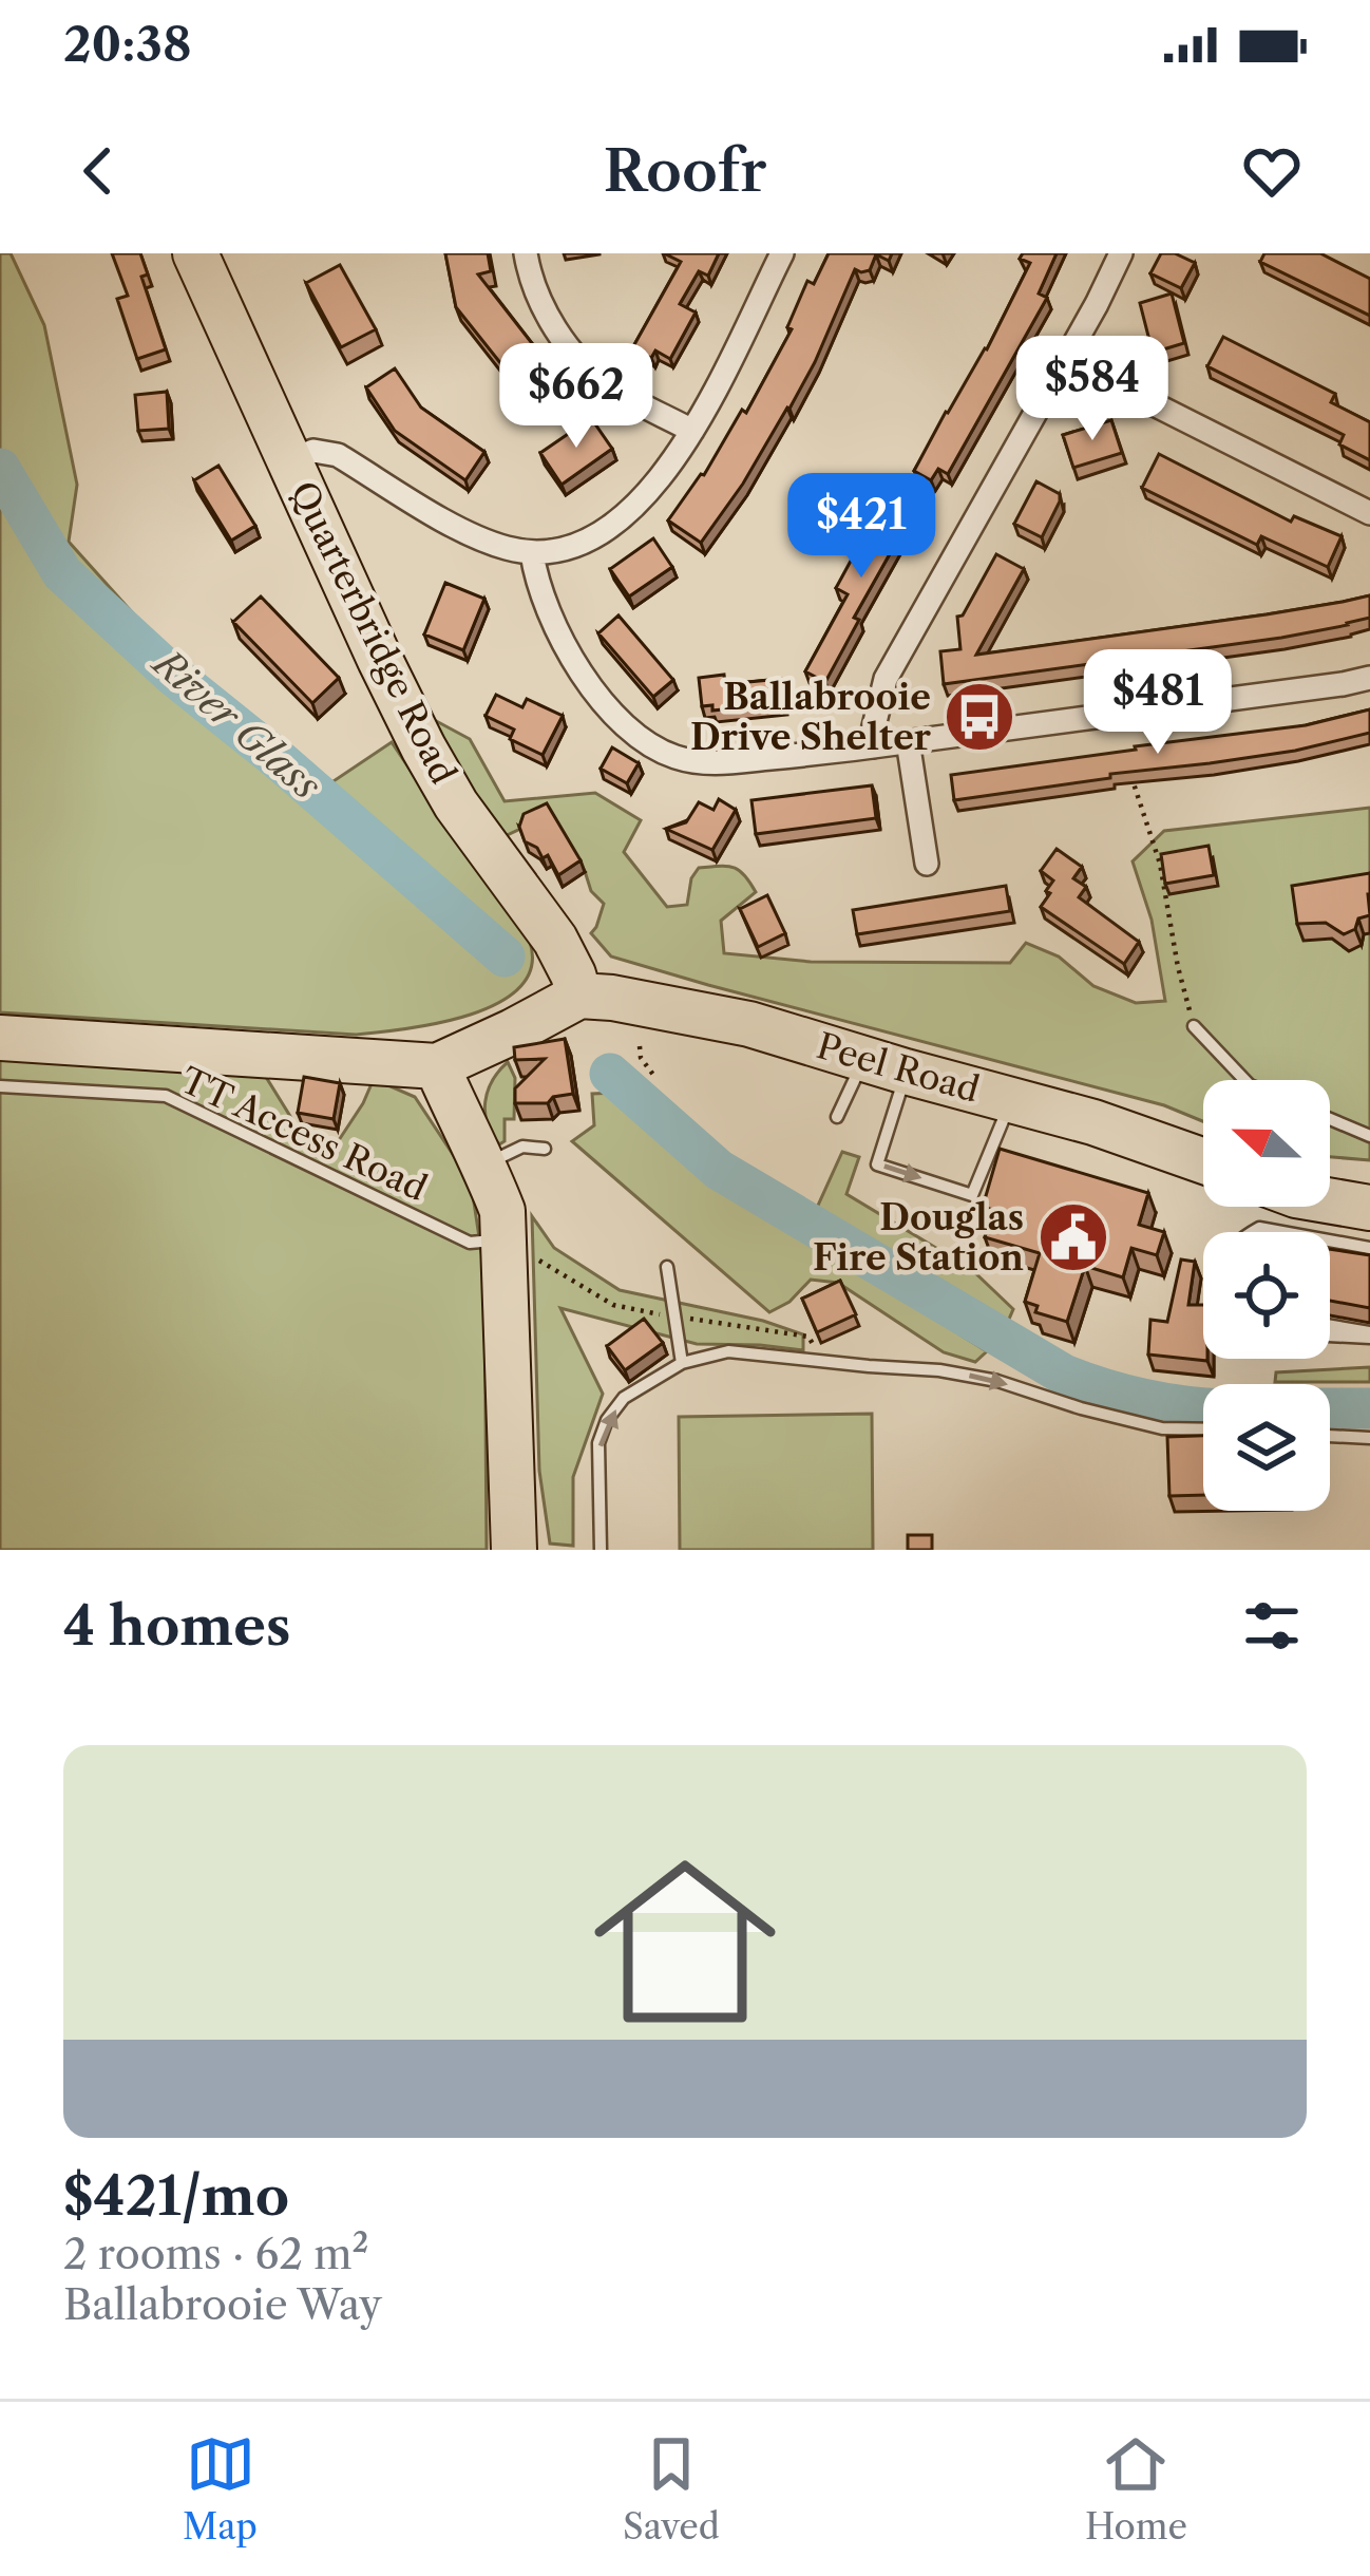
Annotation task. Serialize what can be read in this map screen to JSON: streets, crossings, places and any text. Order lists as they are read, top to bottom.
{
  "streets": {
    "highway": ["Quarterbridge Road", "Peel Road"],
    "lane": ["TT Access Road"]
  },
  "crossings": [
    ["Quarterbridge Road", "Peel Road"]
  ],
  "water": ["River Glass"],
  "places": {
    "bus stop": ["Ballabrooie Drive Shelter"],
    "public building": ["Douglas Fire Station"]
  },
  "north": "left",
  "page": {
    "status": "20:38",
    "header": "Roofr",
    "price": [
      "$584",
      "$662",
      "$421",
      "$481"
    ],
    "heading": "4 homes",
    "list": [
      {
        "name": "$421/mo",
        "note": "2 rooms · 62 m² · Ballabrooie Way"
      }
    ],
    "tabs": ["Map", "Saved", "Home"]
  }
}
